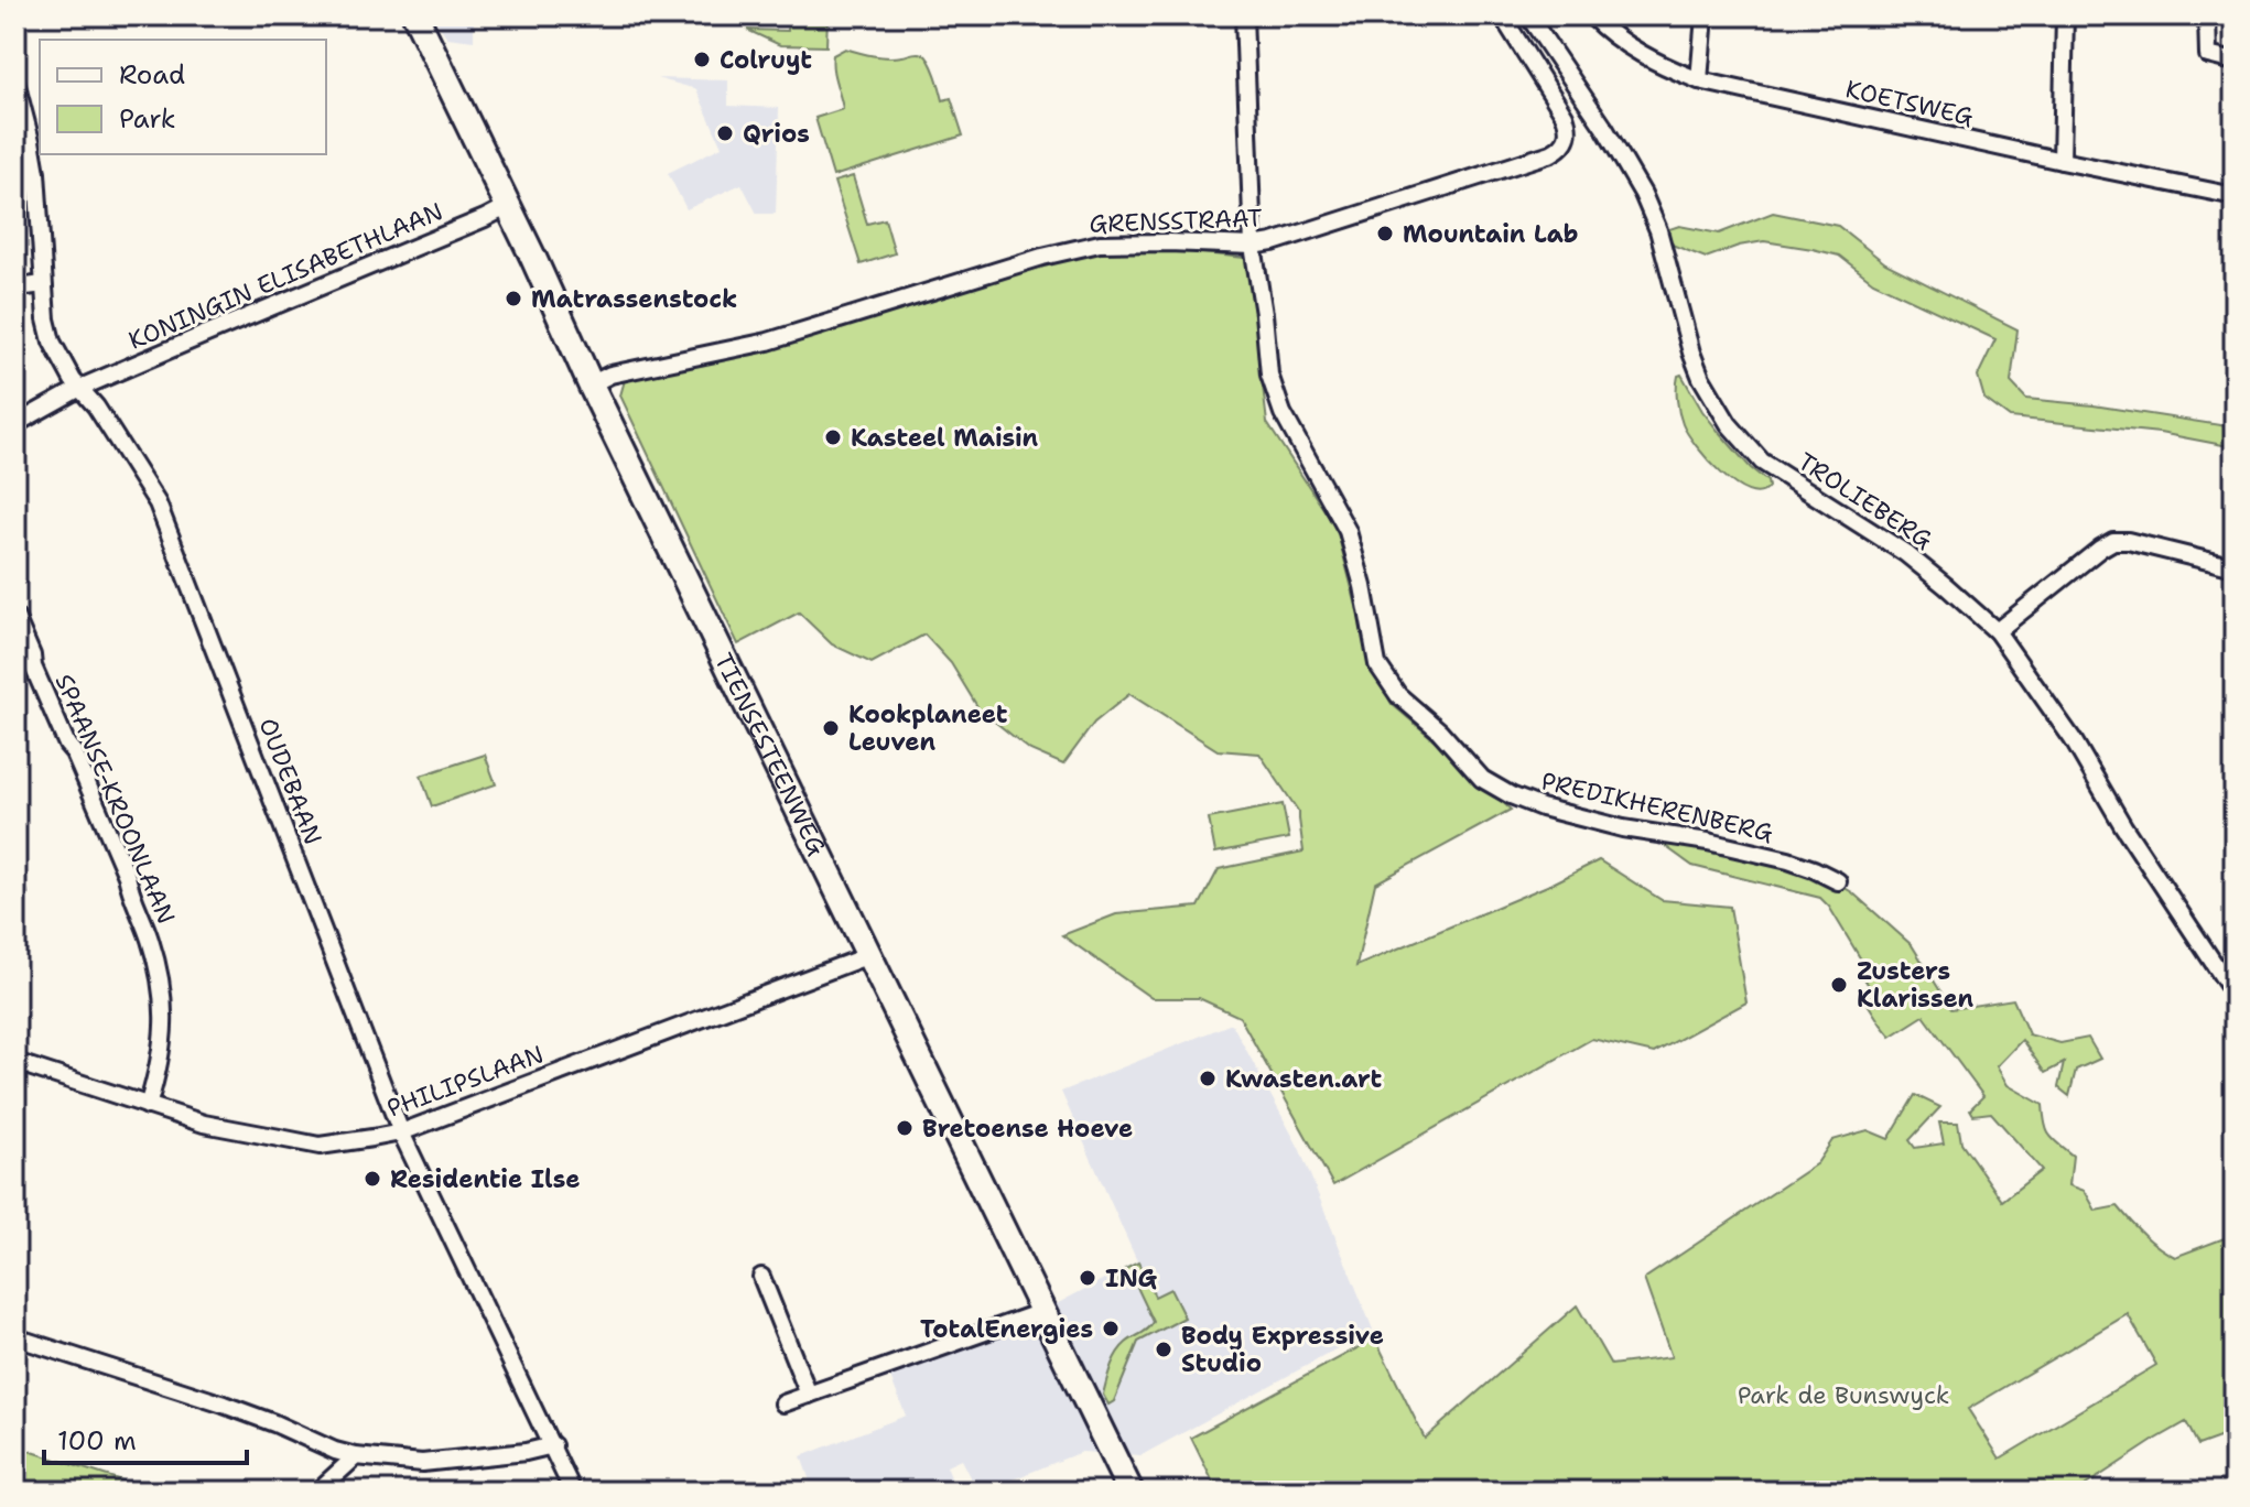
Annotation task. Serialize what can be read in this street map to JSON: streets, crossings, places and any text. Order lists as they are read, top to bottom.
{
  "streets": {
    "main road": ["TIENSESTEENWEG"],
    "street": [
      "KOETSWEG",
      "GRENSSTRAAT",
      "KONINGIN ELISABETHLAAN",
      "TROLIEBERG",
      "OUDEBAAN",
      "SPAANSE-KROONLAAN",
      "PREDIKHERENBERG",
      "PHILIPSLAAN"
    ]
  },
  "crossings": [
    ["GRENSSTRAAT", "TIENSESTEENWEG"],
    ["GRENSSTRAAT", "PREDIKHERENBERG"],
    ["KONINGIN ELISABETHLAAN", "TIENSESTEENWEG"],
    ["KONINGIN ELISABETHLAAN", "OUDEBAAN"],
    ["TIENSESTEENWEG", "PHILIPSLAAN"],
    ["OUDEBAAN", "PHILIPSLAAN"],
    ["SPAANSE-KROONLAAN", "PHILIPSLAAN"]
  ],
  "parks": ["Park de Bunswyck"],
  "places": [
    "Colruyt",
    "Qrios",
    "Mountain Lab",
    "Matrassenstock",
    "Kasteel Maisin",
    "Kookplaneet Leuven",
    "Zusters Klarissen",
    "Kwasten.art",
    "Bretoense Hoeve",
    "Residentie Ilse",
    "ING",
    "TotalEnergies",
    "Body Expressive Studio"
  ],
  "legend": ["Road", "Park"],
  "scale_bar": "100 m"
}
